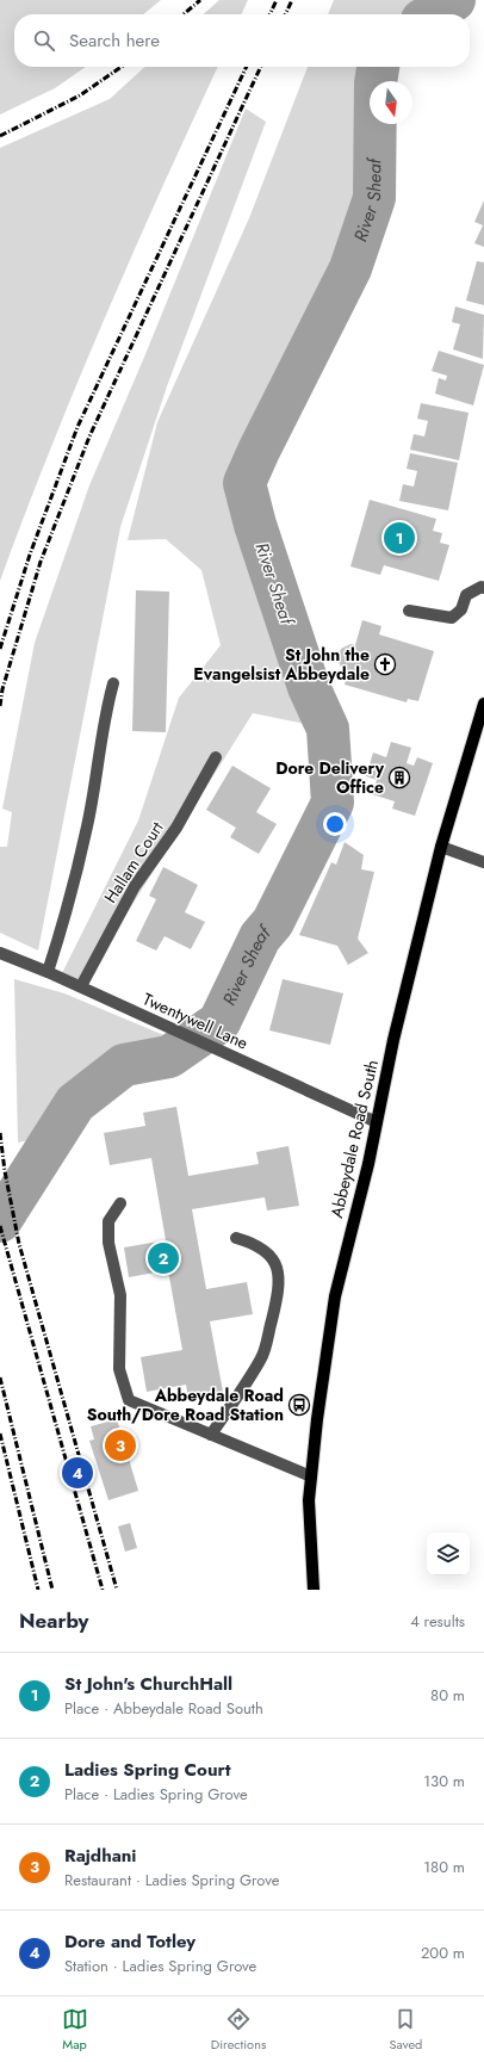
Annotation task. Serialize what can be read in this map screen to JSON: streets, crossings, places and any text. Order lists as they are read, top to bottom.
{
  "streets": {
    "main road": ["Abbeydale Road South"],
    "street": ["Hallam Court", "Twentywell Lane"]
  },
  "crossings": [
    ["Hallam Court", "Twentywell Lane"],
    ["Twentywell Lane", "Abbeydale Road South"]
  ],
  "water": ["River Sheaf"],
  "places": {
    "church": ["St John the Evangelsist Abbeydale"],
    "building": ["Dore Delivery Office"],
    "bus stop": ["Abbeydale Road South/Dore Road Station"]
  },
  "north": "bottom",
  "page": {
    "search": "Search here",
    "pins": [
      "1",
      "2",
      "3",
      "4"
    ],
    "heading": ["Nearby", "4 results"],
    "list": [
      {
        "mark": "1",
        "name": "St John's ChurchHall",
        "note": "Place · Abbeydale Road South",
        "value": "80 m"
      },
      {
        "mark": "2",
        "name": "Ladies Spring Court",
        "note": "Place · Ladies Spring Grove",
        "value": "130 m"
      },
      {
        "mark": "3",
        "name": "Rajdhani",
        "note": "Restaurant · Ladies Spring Grove",
        "value": "180 m"
      },
      {
        "mark": "4",
        "name": "Dore and Totley",
        "note": "Station · Ladies Spring Grove",
        "value": "200 m"
      }
    ],
    "nav": ["Map", "Directions", "Saved"]
  }
}
